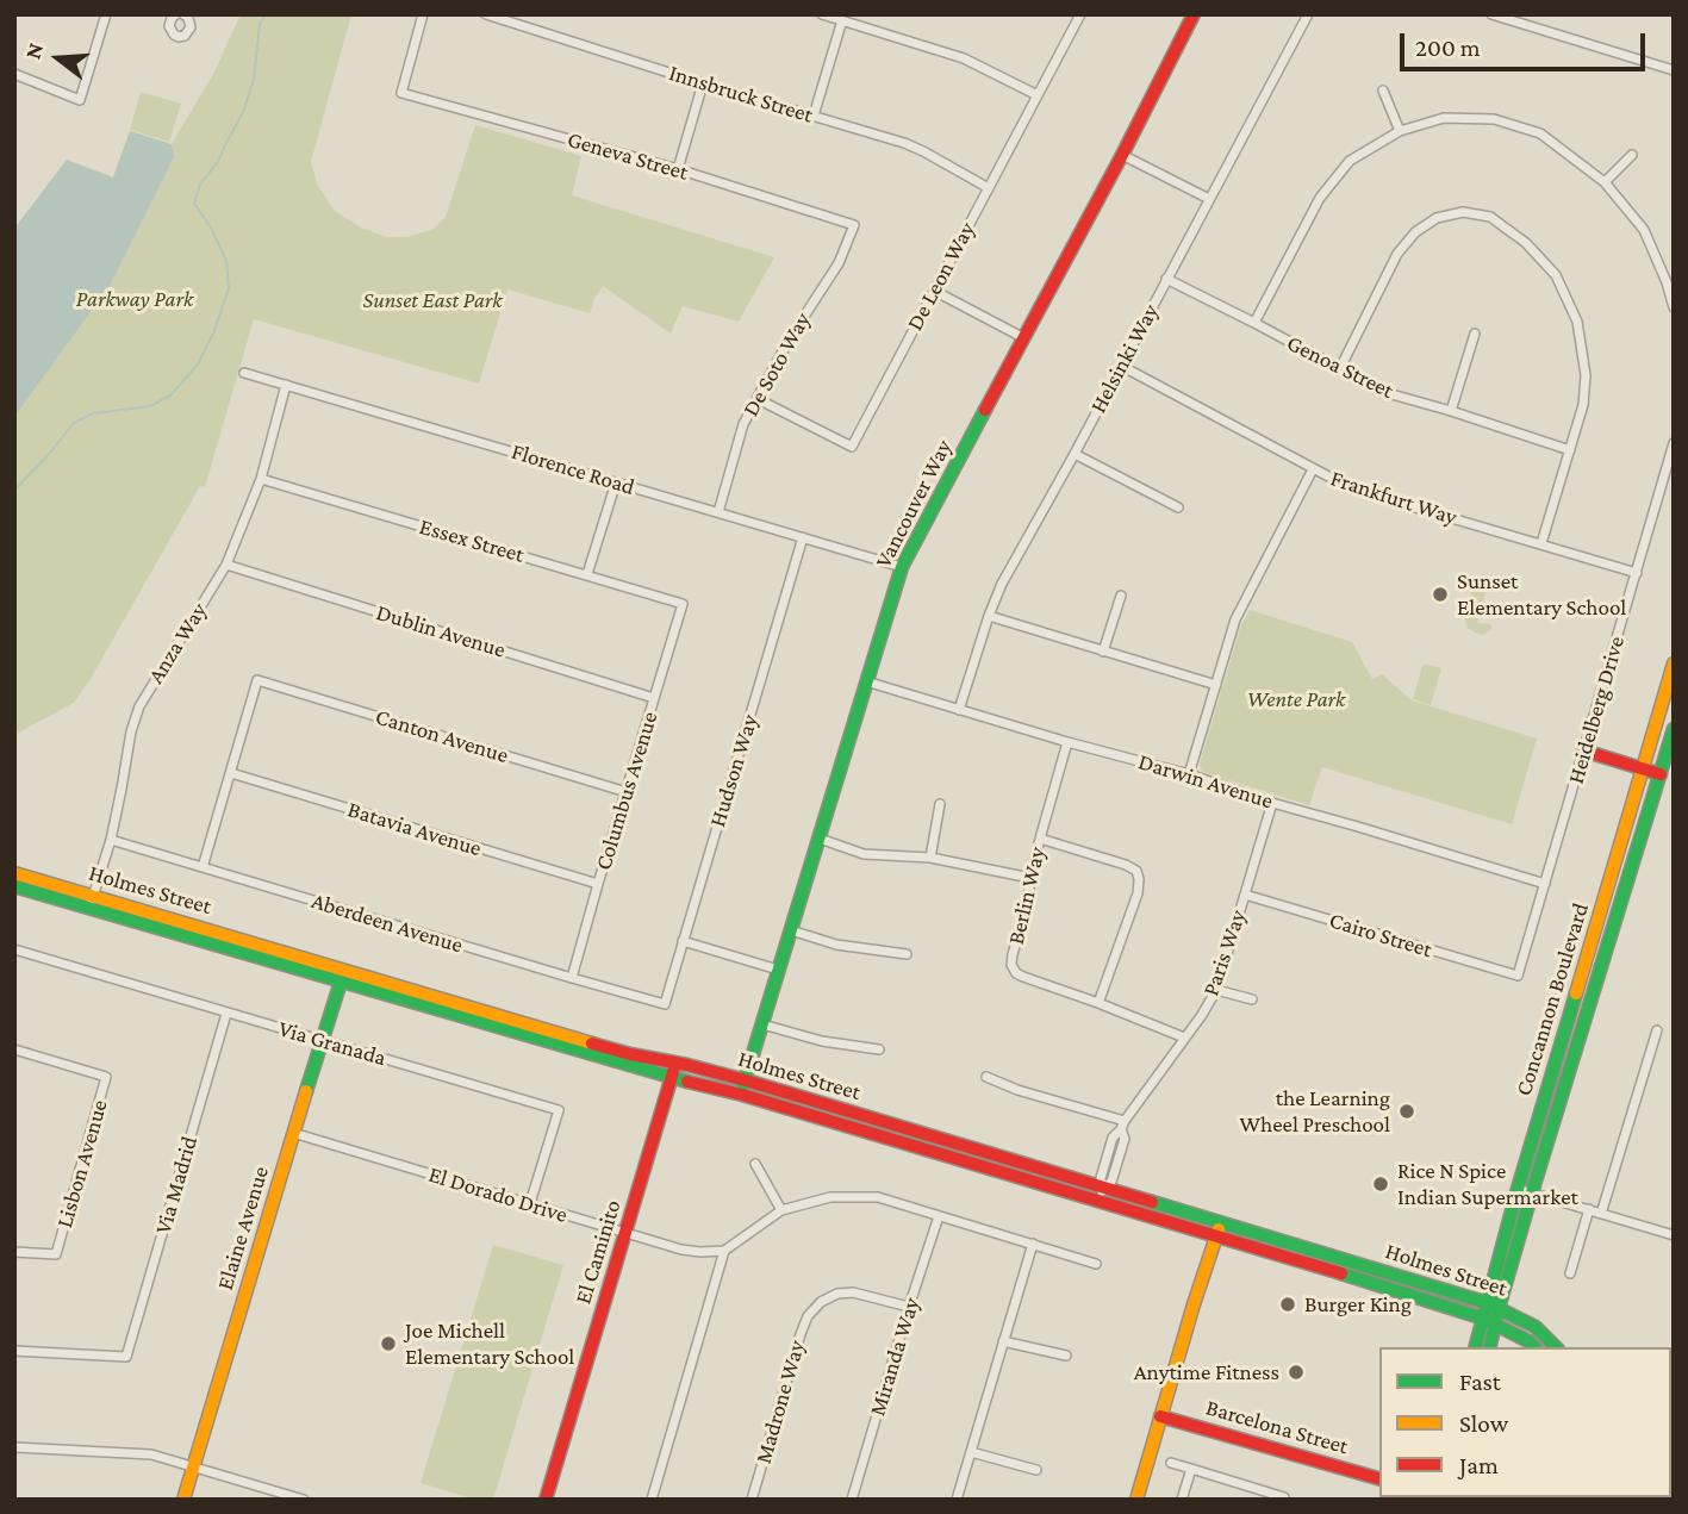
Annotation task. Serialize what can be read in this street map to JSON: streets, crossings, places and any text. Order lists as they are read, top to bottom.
{
  "streets": {
    "main road": [
      "Vancouver Way",
      "Holmes Street",
      "Concannon Boulevard",
      "Elaine Avenue",
      "El Caminito",
      "Barcelona Street"
    ],
    "street": [
      "Innsbruck Street",
      "Geneva Street",
      "De Leon Way",
      "Helsinki Way",
      "De Soto Way",
      "Genoa Street",
      "Florence Road",
      "Frankfurt Way",
      "Essex Street",
      "Dublin Avenue",
      "Anza Way",
      "Heidelberg Drive",
      "Canton Avenue",
      "Hudson Way",
      "Darwin Avenue",
      "Columbus Avenue",
      "Batavia Avenue",
      "Berlin Way",
      "Aberdeen Avenue",
      "Cairo Street",
      "Paris Way",
      "Via Granada",
      "Lisbon Avenue",
      "Via Madrid",
      "El Dorado Drive",
      "Miranda Way",
      "Madrone Way"
    ]
  },
  "crossings": [
    ["Innsbruck Street", "De Leon Way"],
    ["Geneva Street", "De Soto Way"],
    ["De Leon Way", "De Soto Way"],
    ["Helsinki Way", "Genoa Street"],
    ["Helsinki Way", "Frankfurt Way"],
    ["Helsinki Way", "Darwin Avenue"],
    ["De Soto Way", "Florence Road"],
    ["Florence Road", "Vancouver Way"],
    ["Florence Road", "Anza Way"],
    ["Florence Road", "Hudson Way"],
    ["Frankfurt Way", "Heidelberg Drive"],
    ["Vancouver Way", "Darwin Avenue"],
    ["Vancouver Way", "Holmes Street"],
    ["Essex Street", "Anza Way"],
    ["Essex Street", "Columbus Avenue"],
    ["Dublin Avenue", "Anza Way"],
    ["Dublin Avenue", "Columbus Avenue"],
    ["Anza Way", "Holmes Street"],
    ["Anza Way", "Aberdeen Avenue"],
    ["Heidelberg Drive", "Darwin Avenue"],
    ["Heidelberg Drive", "Cairo Street"],
    ["Canton Avenue", "Columbus Avenue"],
    ["Canton Avenue", "Batavia Avenue"],
    ["Hudson Way", "Aberdeen Avenue"],
    ["Darwin Avenue", "Berlin Way"],
    ["Darwin Avenue", "Paris Way"],
    ["Columbus Avenue", "Batavia Avenue"],
    ["Columbus Avenue", "Aberdeen Avenue"],
    ["Holmes Street", "Paris Way"],
    ["Holmes Street", "Concannon Boulevard"],
    ["Holmes Street", "Elaine Avenue"],
    ["Holmes Street", "El Caminito"],
    ["Berlin Way", "Paris Way"],
    ["Cairo Street", "Paris Way"],
    ["Via Granada", "Via Madrid"],
    ["Via Granada", "El Dorado Drive"],
    ["Via Granada", "Elaine Avenue"],
    ["El Dorado Drive", "Elaine Avenue"],
    ["El Dorado Drive", "El Caminito"],
    ["Miranda Way", "Madrone Way"]
  ],
  "parks": ["Parkway Park", "Sunset East Park", "Wente Park"],
  "places": [
    "Sunset Elementary School",
    "the Learning Wheel Preschool",
    "Rice N Spice Indian Supermarket",
    "Burger King",
    "Joe Michell Elementary School",
    "Anytime Fitness"
  ],
  "legend": ["Fast", "Slow", "Jam"],
  "scale_bar": "200 m",
  "north": "left"
}
